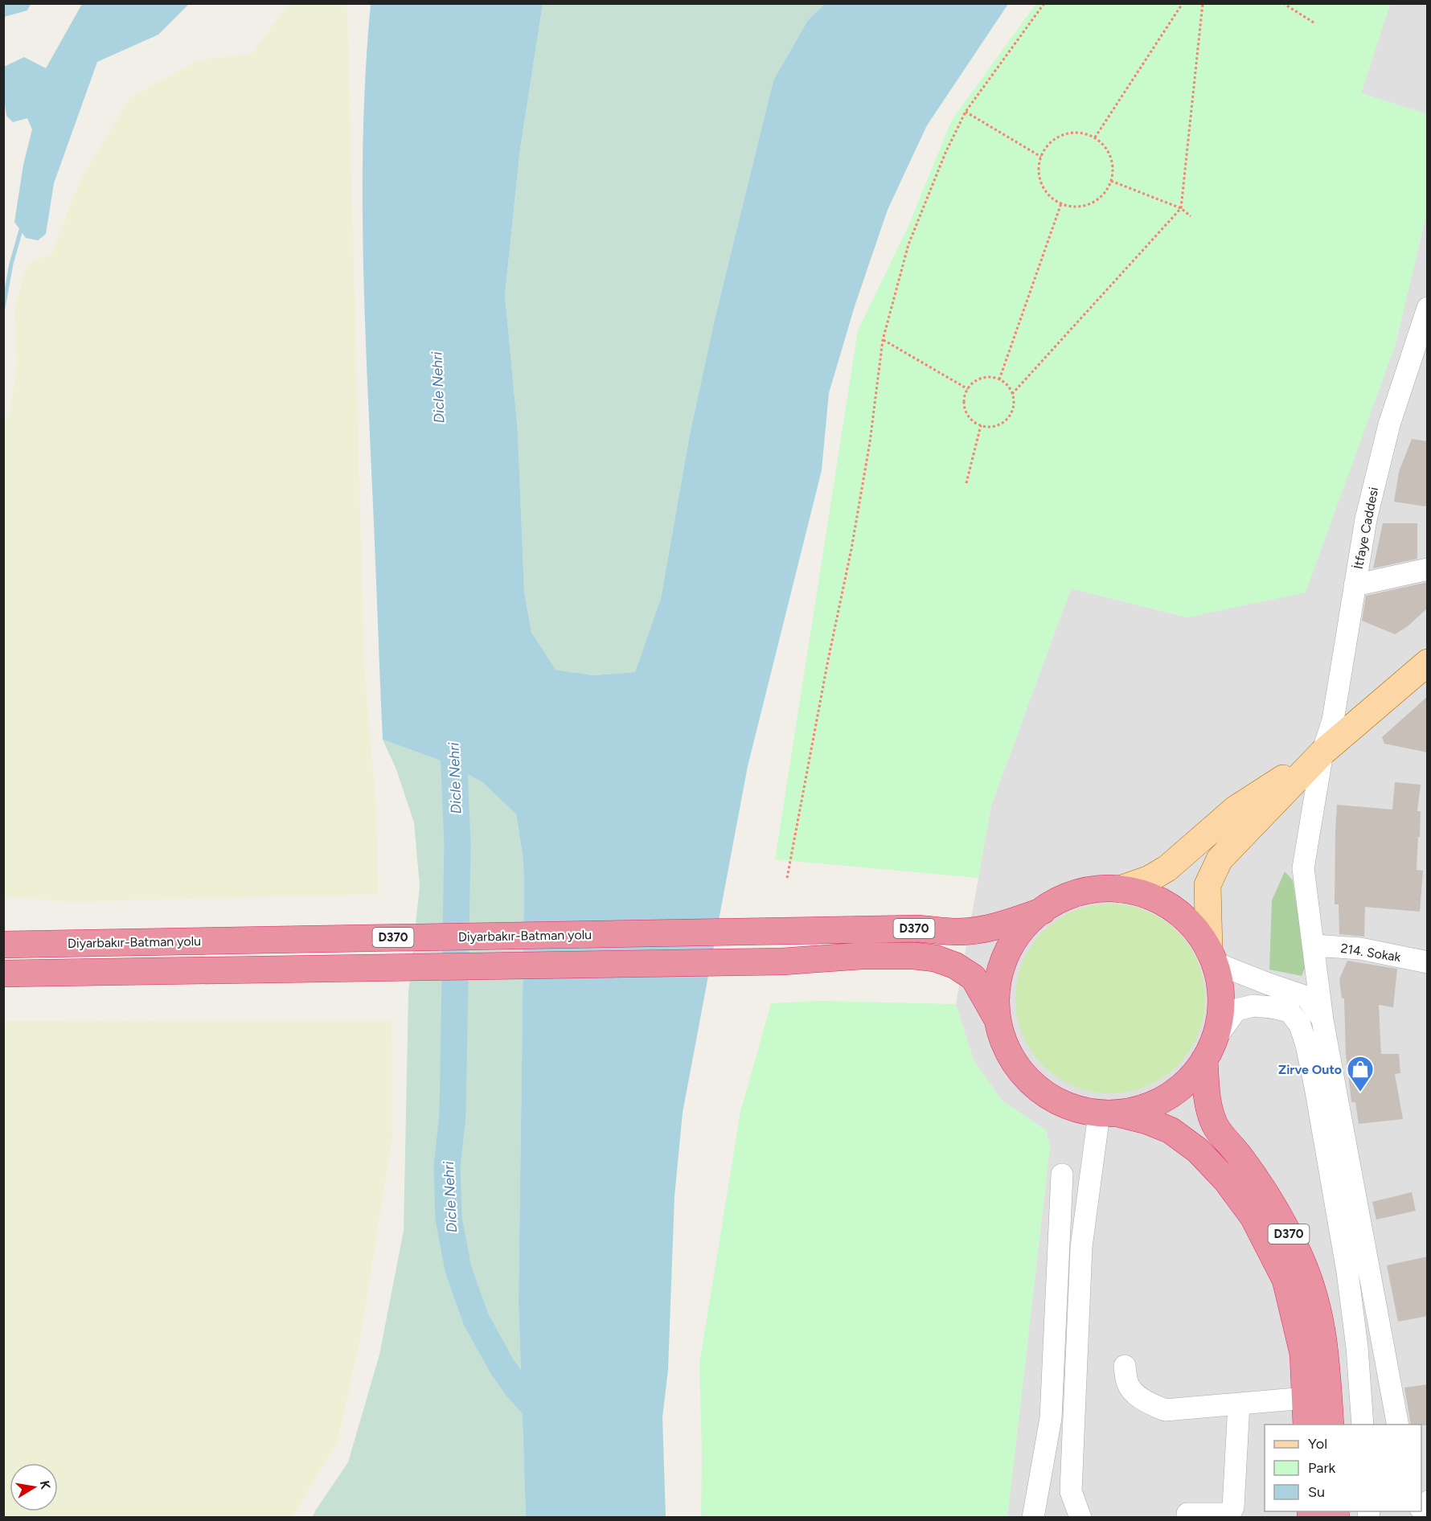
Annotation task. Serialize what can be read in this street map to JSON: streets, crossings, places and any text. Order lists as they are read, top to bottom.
{
  "streets": {
    "highway": ["D370", "Diyarbakır-Batman yolu"],
    "street": ["İtfaye Caddesi", "214. Sokak"]
  },
  "crossings": [
    ["İtfaye Caddesi", "214. Sokak"]
  ],
  "water": ["Dicle Nehri"],
  "places": {
    "shop": ["Zirve Outo"]
  },
  "legend": ["Yol", "Park", "Su"],
  "north": "right"
}
